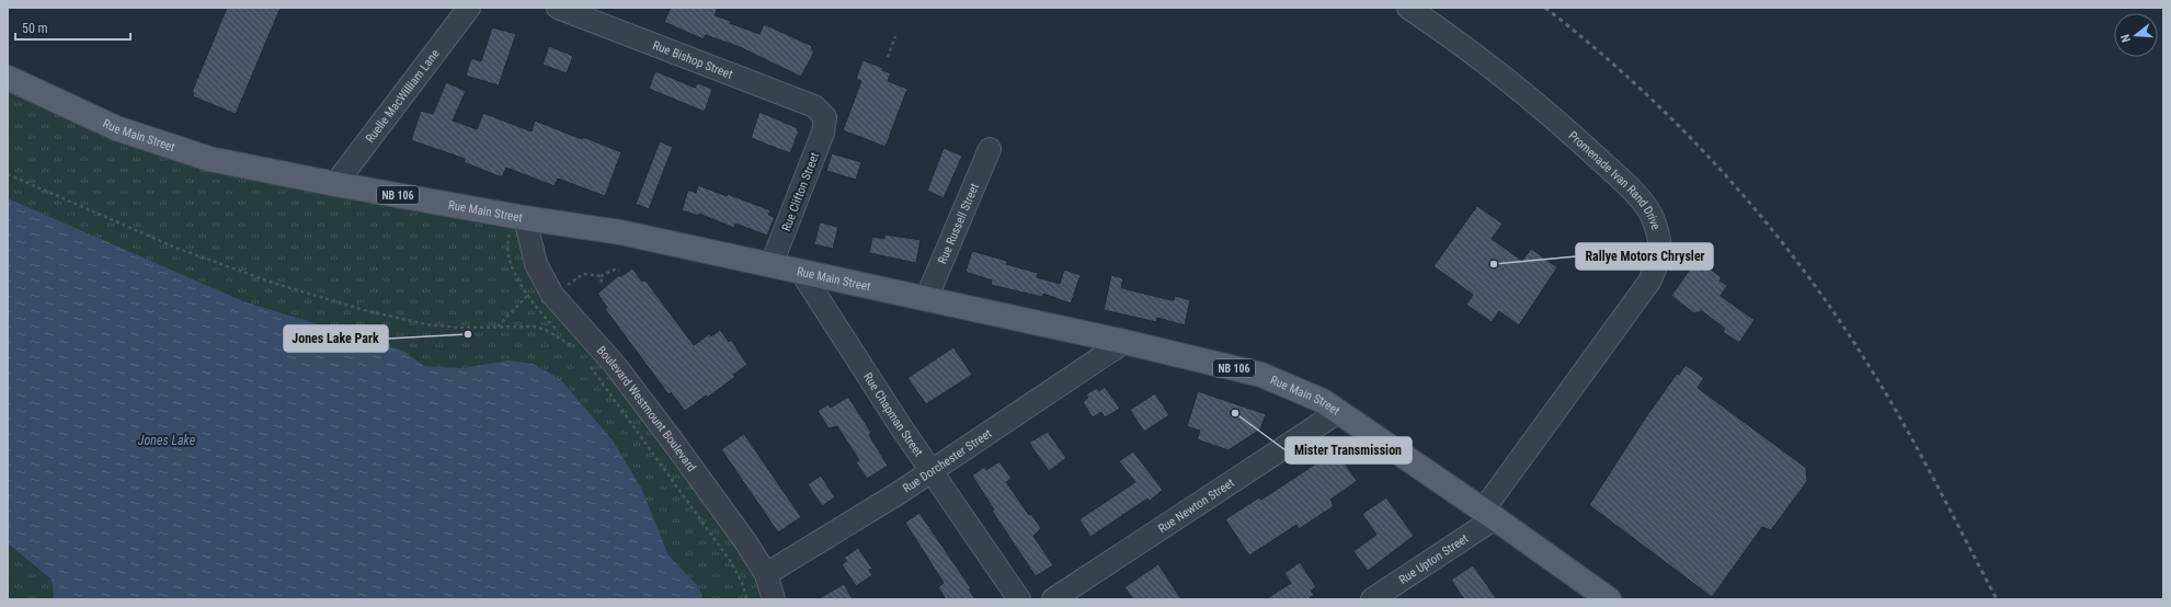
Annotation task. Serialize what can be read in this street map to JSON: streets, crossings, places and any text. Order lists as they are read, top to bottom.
{
  "streets": {
    "main road": ["Rue Main Street", "NB 106"],
    "street": [
      "Rue Bishop Street",
      "Ruelle MacWilliam Lane",
      "Promenade Ivan Rand Drive",
      "Rue Clifton Street",
      "Rue Russell Street",
      "Boulevard Westmount Boulevard",
      "Rue Chapman Street",
      "Rue Dorchester Street",
      "Rue Newton Street",
      "Rue Upton Street"
    ]
  },
  "crossings": [
    ["Rue Bishop Street", "Rue Clifton Street"],
    ["Ruelle MacWilliam Lane", "Rue Main Street"],
    ["Rue Main Street", "Promenade Ivan Rand Drive"],
    ["Rue Main Street", "Rue Clifton Street"],
    ["Rue Main Street", "Rue Russell Street"],
    ["Rue Main Street", "Boulevard Westmount Boulevard"],
    ["Rue Main Street", "Rue Chapman Street"],
    ["Rue Main Street", "Rue Dorchester Street"],
    ["Rue Main Street", "Rue Newton Street"],
    ["Rue Main Street", "Rue Upton Street"],
    ["Promenade Ivan Rand Drive", "Rue Upton Street"],
    ["Boulevard Westmount Boulevard", "Rue Dorchester Street"],
    ["Rue Chapman Street", "Rue Dorchester Street"]
  ],
  "water": ["Jones Lake"],
  "places": ["Rallye Motors Chrysler", "Jones Lake Park", "Mister Transmission"],
  "scale_bar": "50 m",
  "north": "left"
}
